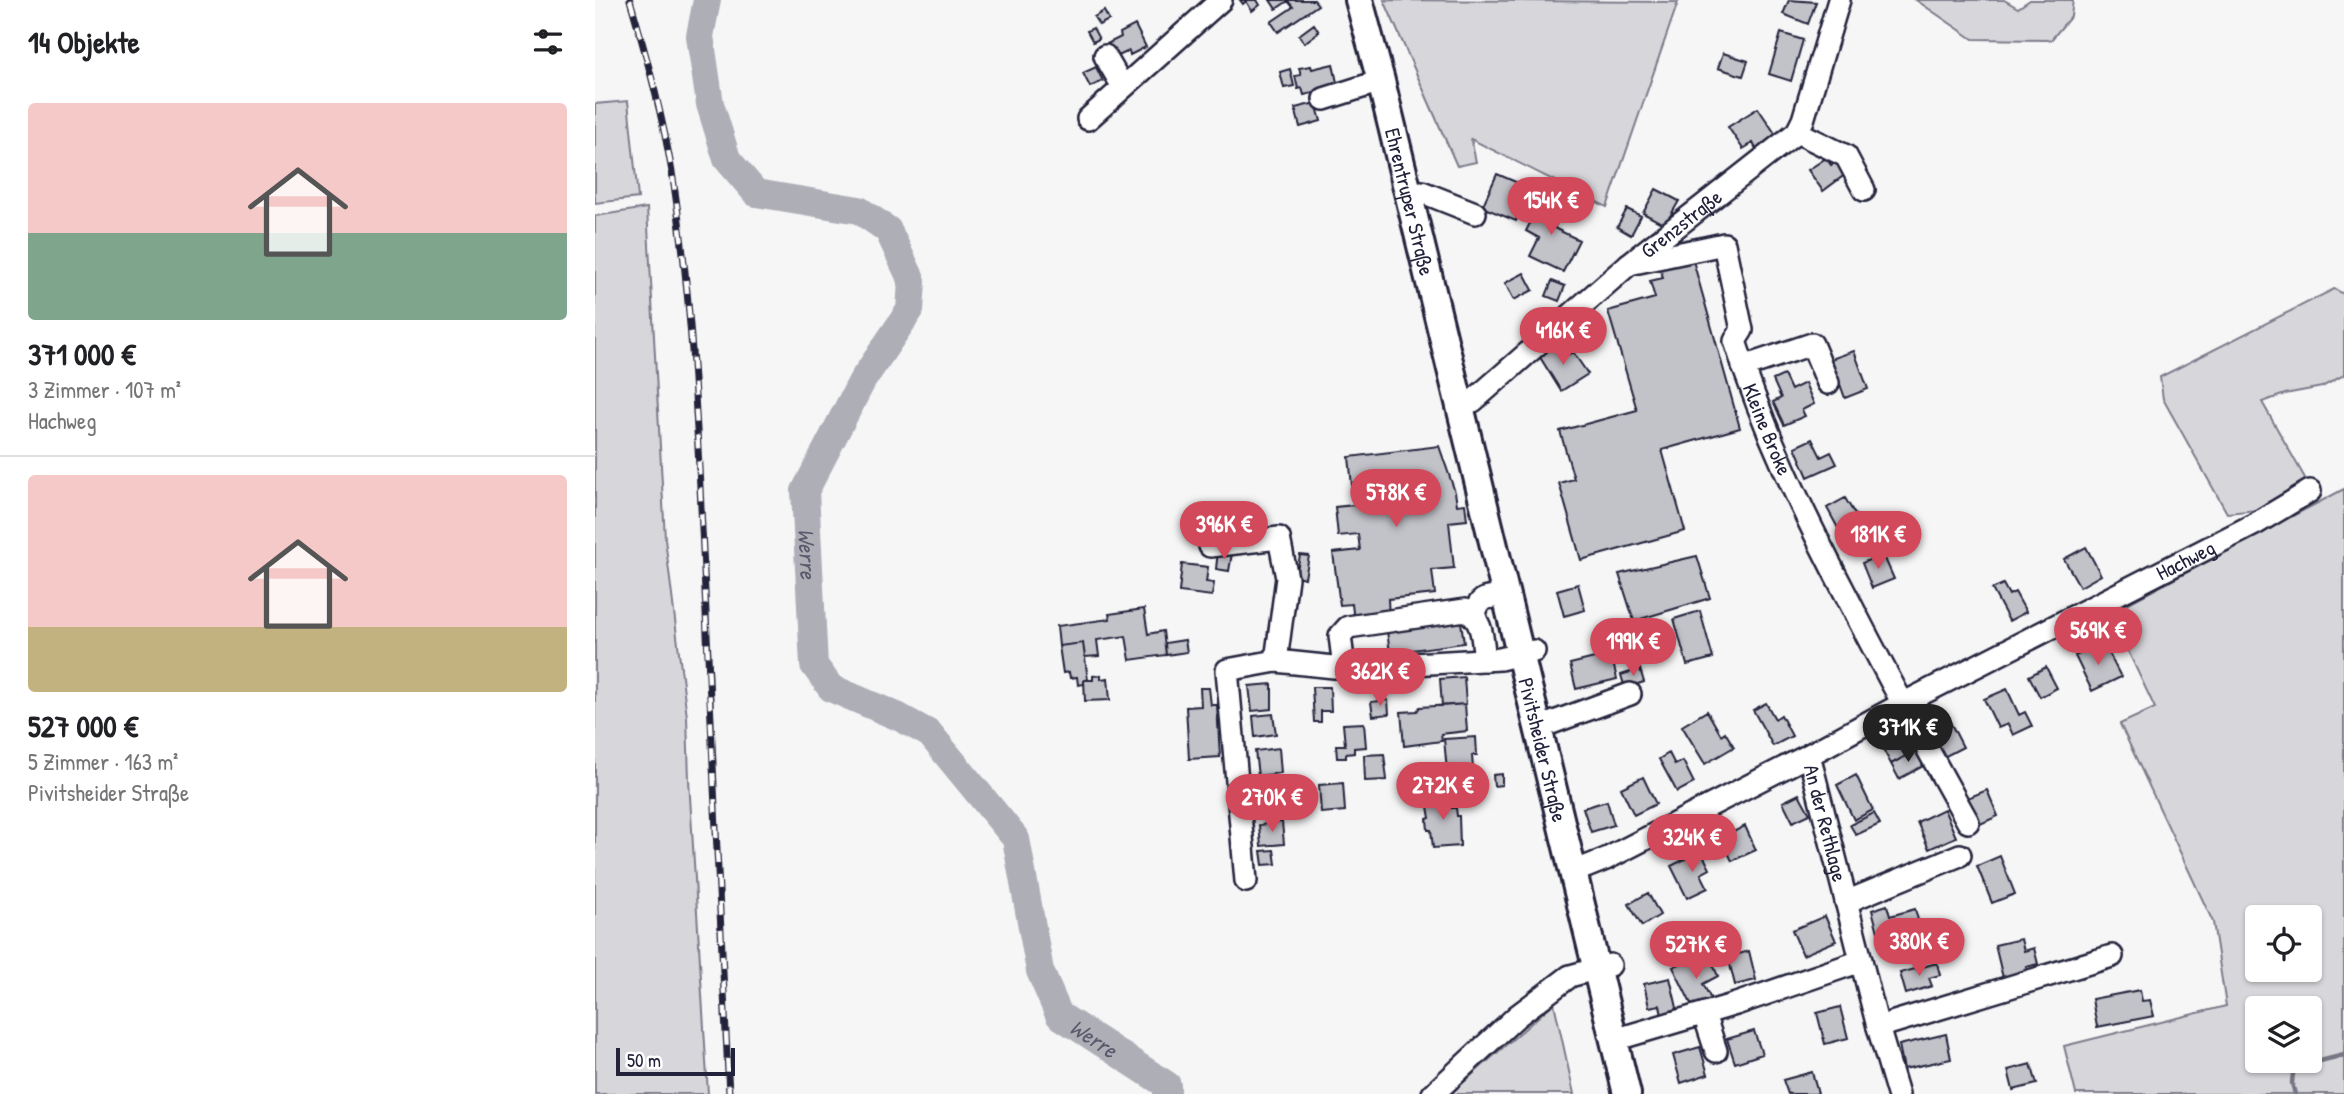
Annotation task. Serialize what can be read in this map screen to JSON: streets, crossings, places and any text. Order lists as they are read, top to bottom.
{
  "streets": {
    "main road": ["Ehrentruper Straße", "Pivitsheider Straße"],
    "street": [
      "Grenzstraße",
      "Kleine Broke",
      "Hachweg",
      "An der Rethlage"
    ]
  },
  "crossings": [
    ["Ehrentruper Straße", "Grenzstraße"],
    ["Ehrentruper Straße", "Pivitsheider Straße"],
    ["Grenzstraße", "Kleine Broke"],
    ["Grenzstraße", "Pivitsheider Straße"],
    ["Kleine Broke", "Hachweg"],
    ["Hachweg", "Pivitsheider Straße"],
    ["Hachweg", "An der Rethlage"]
  ],
  "water": ["Werre"],
  "scale_bar": "50 m",
  "page": {
    "heading": "14 Objekte",
    "list": [
      {
        "name": "371 000 €",
        "note": "3 Zimmer · 107 m² · Hachweg"
      },
      {
        "name": "527 000 €",
        "note": "5 Zimmer · 163 m² · Pivitsheider Straße"
      }
    ],
    "price": [
      "154K €",
      "416K €",
      "578K €",
      "396K €",
      "181K €",
      "569K €",
      "199K €",
      "362K €",
      "371K €",
      "272K €",
      "270K €",
      "324K €",
      "380K €",
      "527K €"
    ],
    "scale": "50 m"
  }
}
